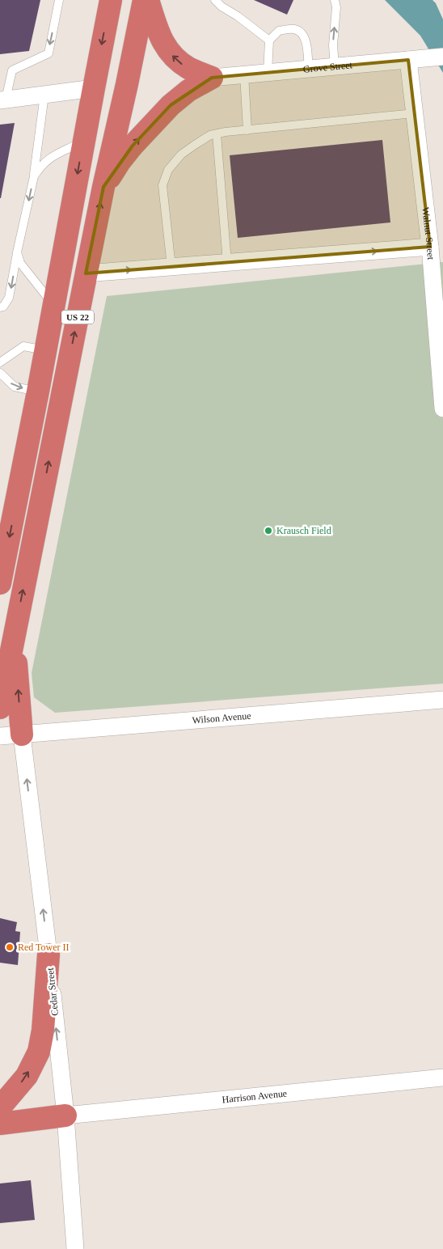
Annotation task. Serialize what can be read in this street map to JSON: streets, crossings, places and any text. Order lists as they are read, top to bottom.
{
  "streets": {
    "highway": ["US 22"],
    "street": [
      "Grove Street",
      "Walnut Street",
      "Wilson Avenue",
      "Cedar Street",
      "Harrison Avenue"
    ]
  },
  "crossings": [
    ["Grove Street", "Walnut Street"],
    ["Wilson Avenue", "Cedar Street"],
    ["Cedar Street", "Harrison Avenue"]
  ],
  "one_way": ["Cedar Street"],
  "places": ["Krausch Field", "Red Tower II"]
}
